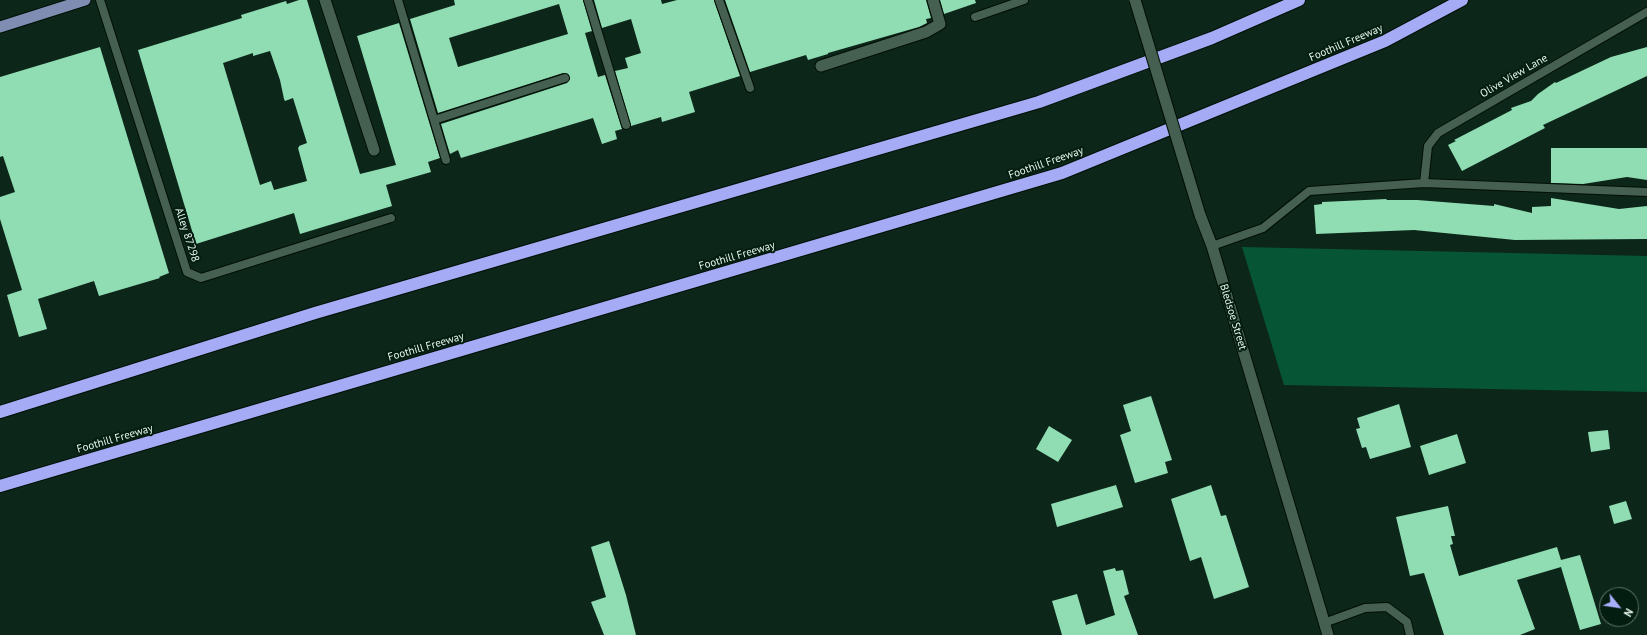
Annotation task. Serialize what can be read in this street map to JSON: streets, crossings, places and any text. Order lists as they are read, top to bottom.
{
  "streets": {
    "highway": ["Foothill Freeway"],
    "street": ["Bledsoe Street"],
    "lane": ["Olive View Lane", "Alley 87298"]
  },
  "north": "bottom right"
}
